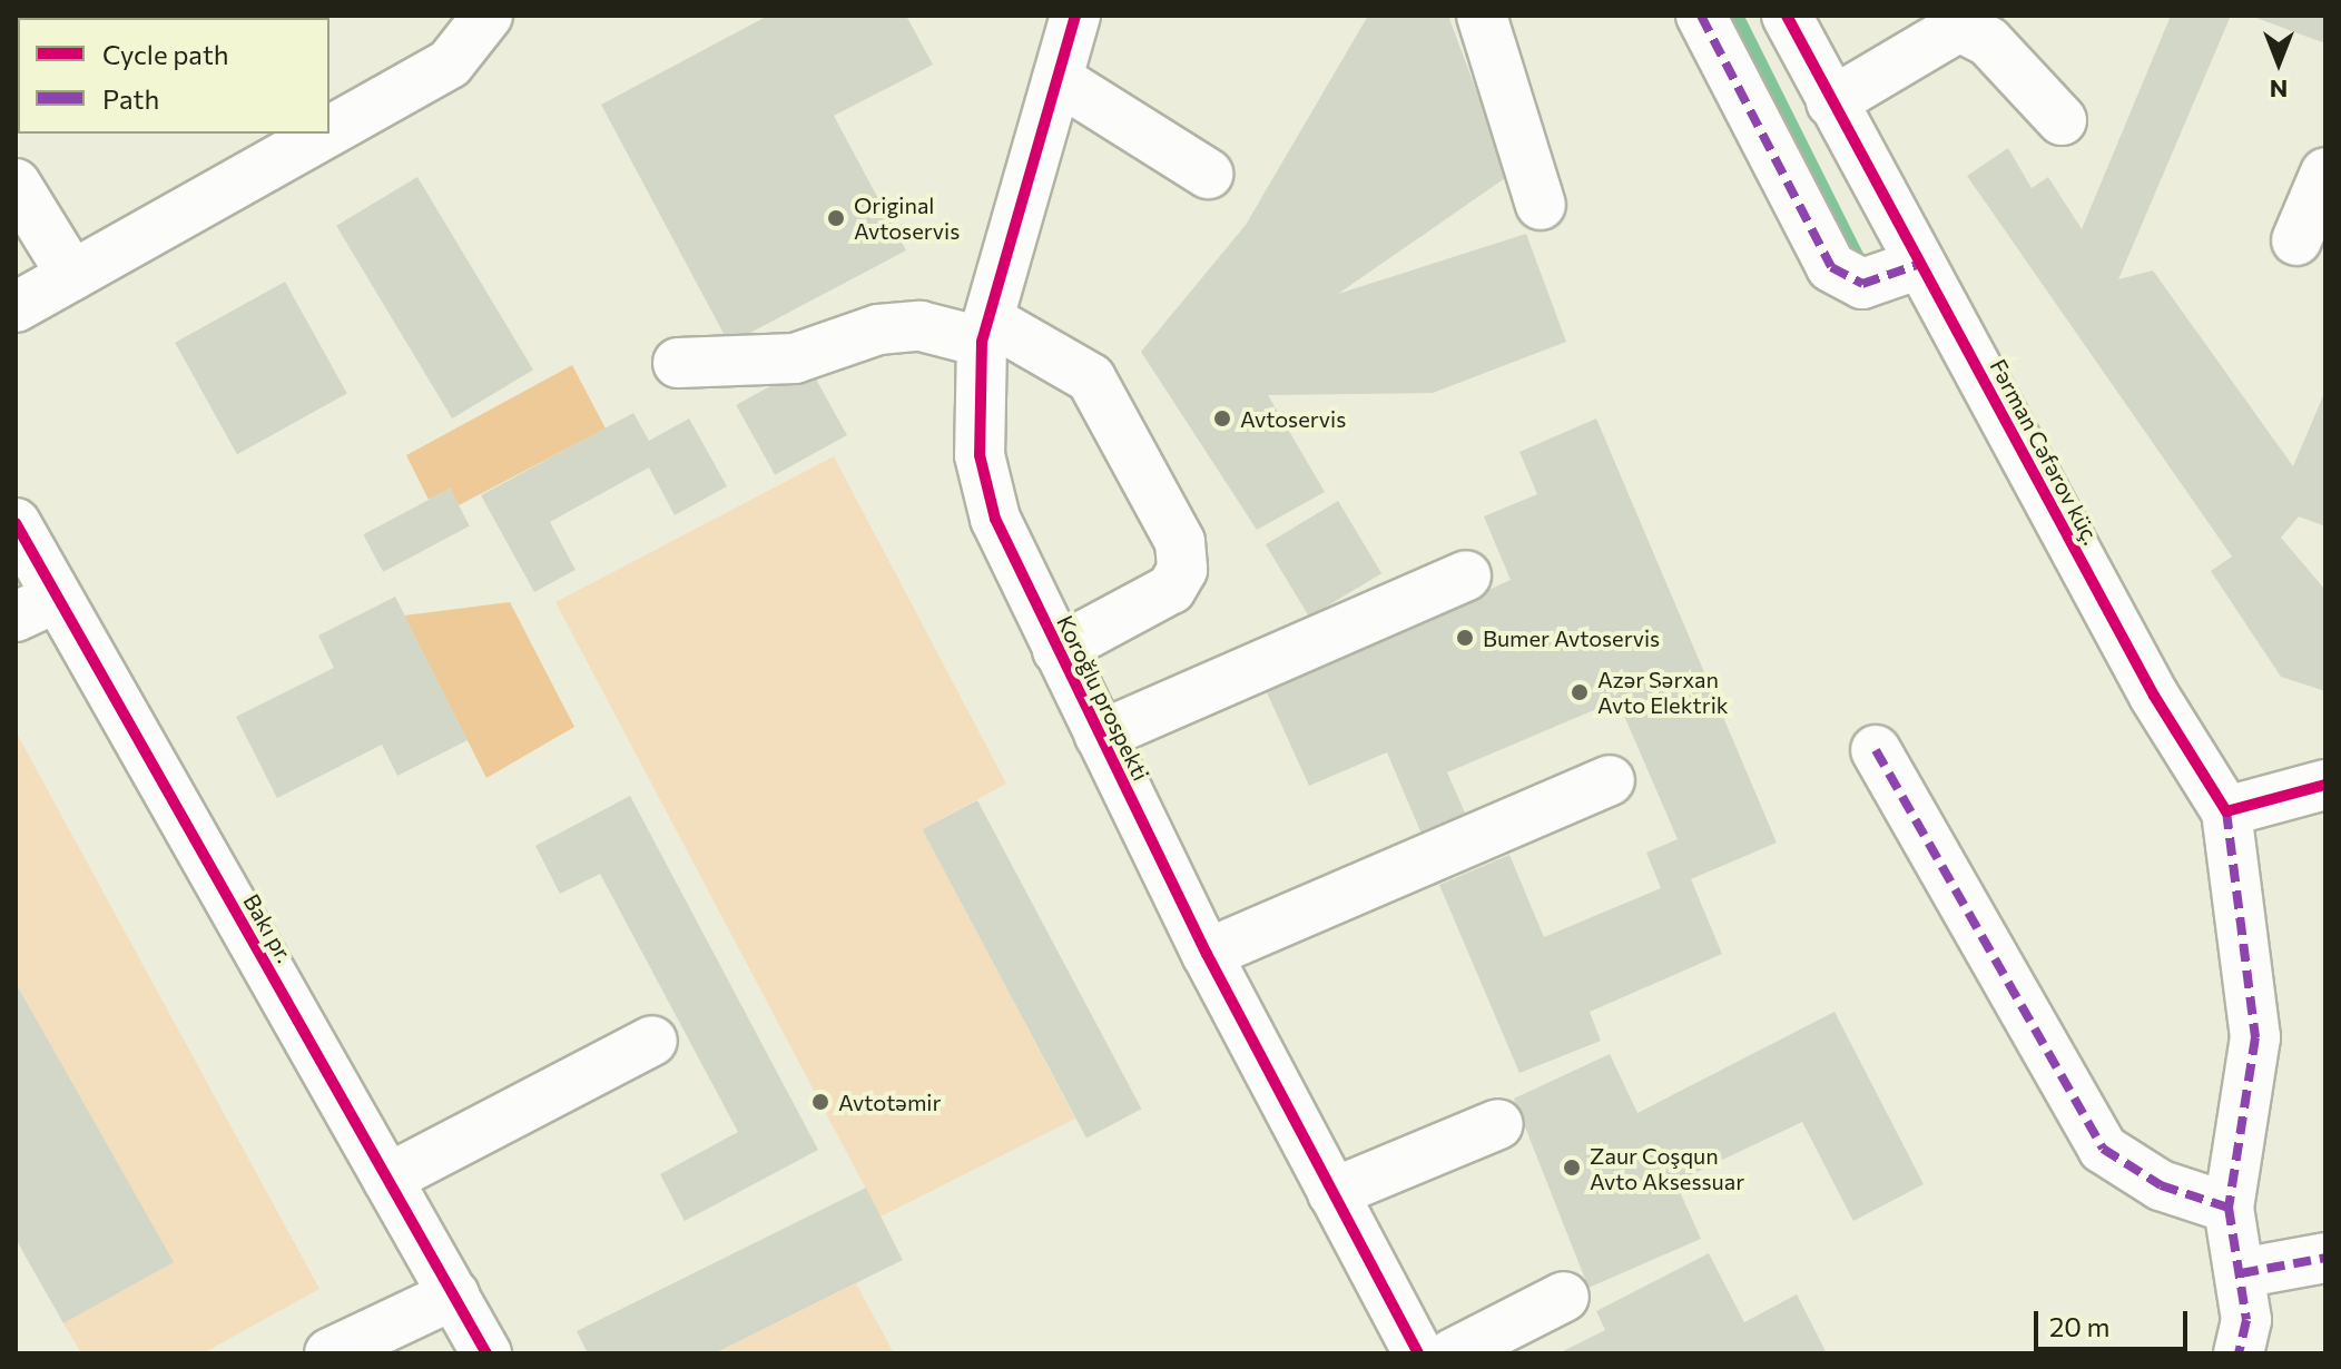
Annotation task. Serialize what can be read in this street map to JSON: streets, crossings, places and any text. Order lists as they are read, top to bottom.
{
  "streets": {
    "street": ["Fərman Cəfərov küç.", "Koroğlu prospekti", "Bakı pr."]
  },
  "places": [
    "Original Avtoservis",
    "Avtoservis",
    "Bumer Avtoservis",
    "Azər Sərxan Avto Elektrik",
    "Avtotəmir",
    "Zaur Coşqun Avto Aksessuar"
  ],
  "legend": ["Cycle path", "Path"],
  "scale_bar": "20 m",
  "north": "bottom"
}
